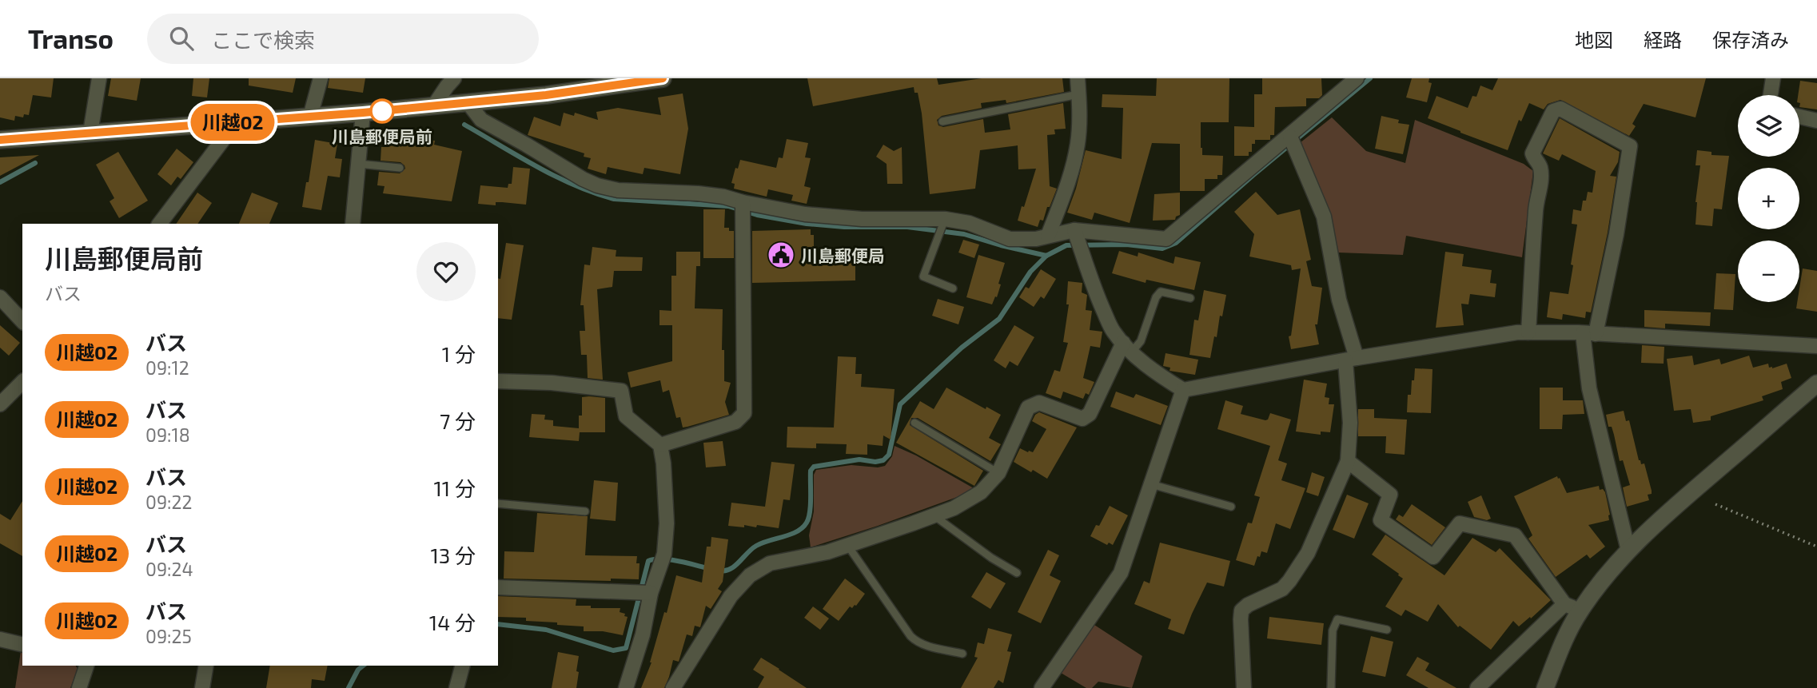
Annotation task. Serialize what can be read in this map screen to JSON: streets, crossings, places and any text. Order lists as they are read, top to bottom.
{
  "places": {
    "other": ["川島郵便局前"],
    "public building": ["川島郵便局"]
  },
  "lines": ["bus line 川越02"],
  "page": {
    "header": "Transo",
    "search": "ここで検索",
    "nav": ["地図", "経路", "保存済み"],
    "on_map": "川越02",
    "map_buttons": ["+", "−"],
    "heading": ["川島郵便局前", "バス"],
    "list": [
      {
        "mark": "川越02",
        "name": "バス",
        "note": "09:12",
        "value": "1 分"
      },
      {
        "mark": "川越02",
        "name": "バス",
        "note": "09:18",
        "value": "7 分"
      },
      {
        "mark": "川越02",
        "name": "バス",
        "note": "09:22",
        "value": "11 分"
      },
      {
        "mark": "川越02",
        "name": "バス",
        "note": "09:24",
        "value": "13 分"
      },
      {
        "mark": "川越02",
        "name": "バス",
        "note": "09:25",
        "value": "14 分"
      }
    ]
  }
}
